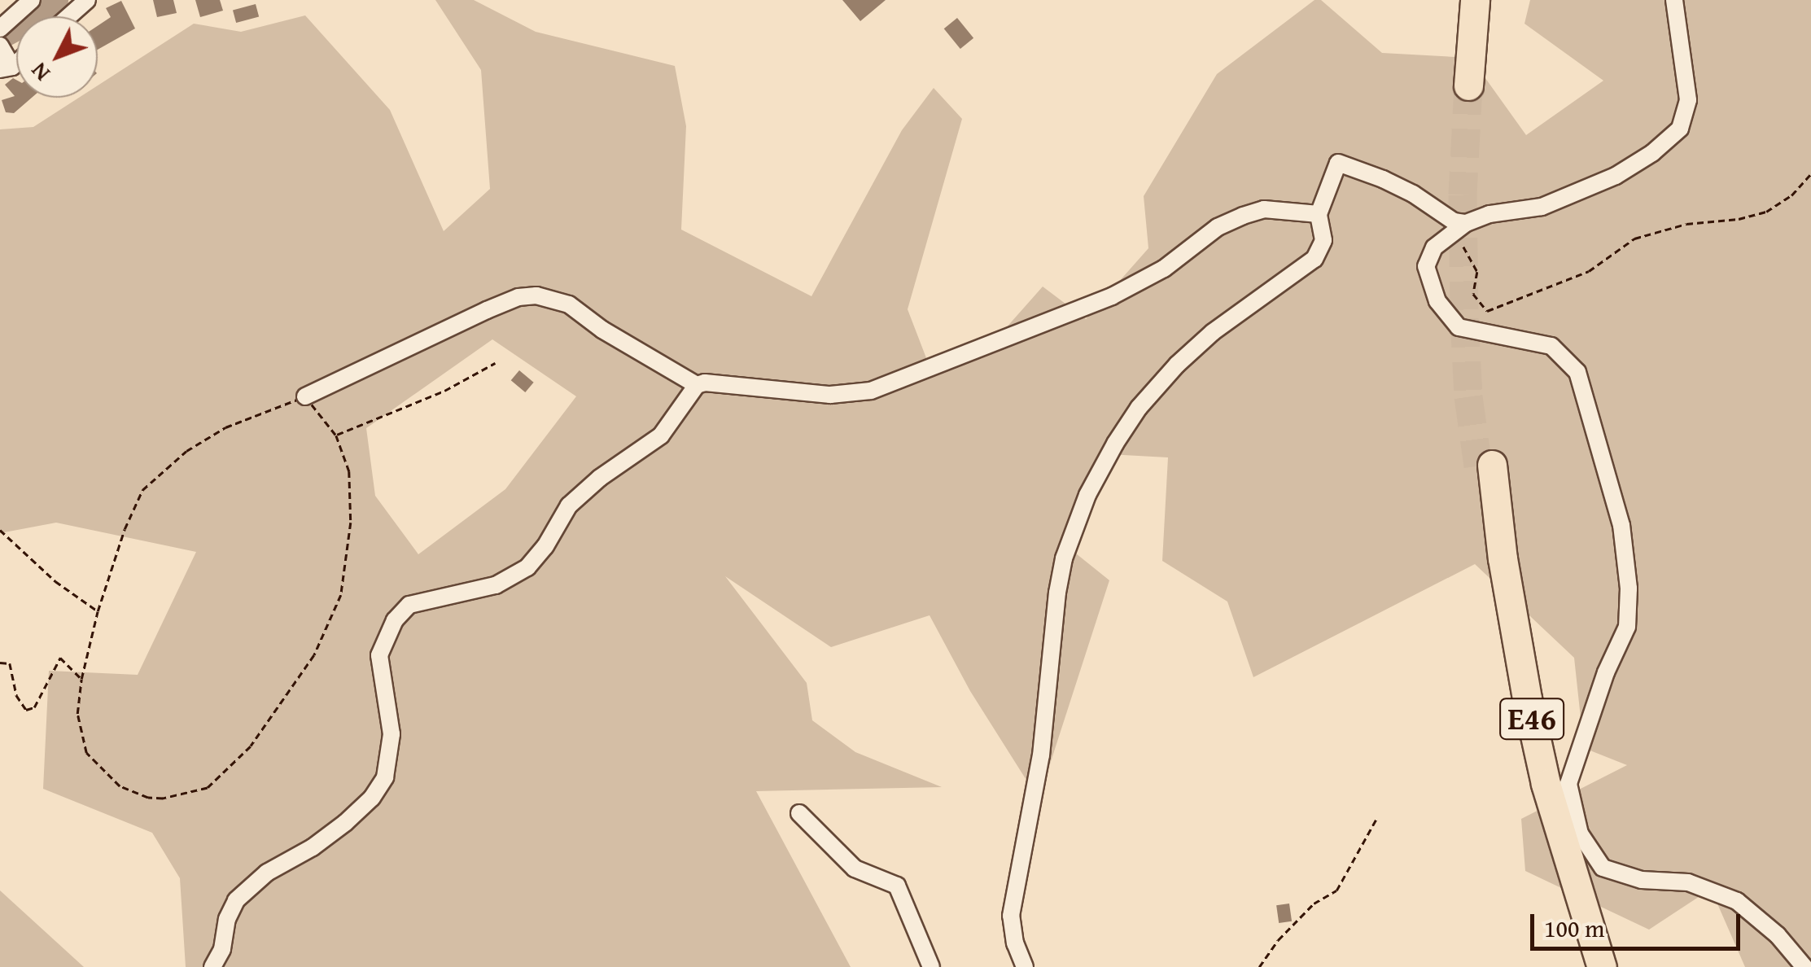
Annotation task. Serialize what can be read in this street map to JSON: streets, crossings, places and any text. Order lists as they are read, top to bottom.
{
  "streets": {
    "highway": ["E46"]
  },
  "scale_bar": "100 m",
  "north": "bottom left"
}
